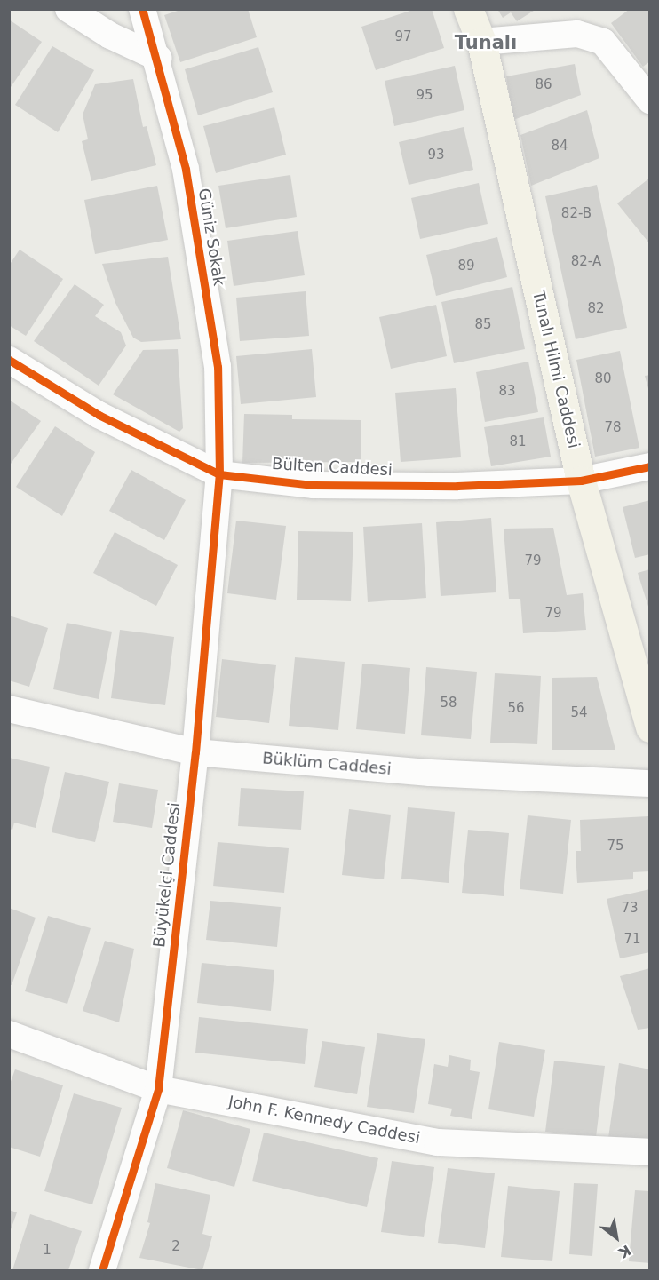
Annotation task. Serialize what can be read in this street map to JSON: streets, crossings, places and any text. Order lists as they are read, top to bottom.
{
  "streets": {
    "main road": ["Tunalı Hilmi Caddesi"],
    "street": [
      "Güniz Sokak",
      "Bülten Caddesi",
      "Büklüm Caddesi",
      "Büyükelçi Caddesi",
      "John F. Kennedy Caddesi"
    ]
  },
  "crossings": [
    ["Güniz Sokak", "Bülten Caddesi"],
    ["Güniz Sokak", "Büyükelçi Caddesi"],
    ["Tunalı Hilmi Caddesi", "Bülten Caddesi"],
    ["Bülten Caddesi", "Büyükelçi Caddesi"],
    ["Büklüm Caddesi", "Büyükelçi Caddesi"],
    ["Büyükelçi Caddesi", "John F. Kennedy Caddesi"]
  ],
  "districts": ["Tunalı"],
  "house_numbers": [
    "97",
    "86",
    "95",
    "84",
    "93",
    "82-B",
    "82-A",
    "89",
    "82",
    "85",
    "80",
    "83",
    "78",
    "81",
    "79",
    "79",
    "58",
    "56",
    "54",
    "75",
    "73",
    "71",
    "2",
    "1"
  ],
  "north": "bottom right"
}
